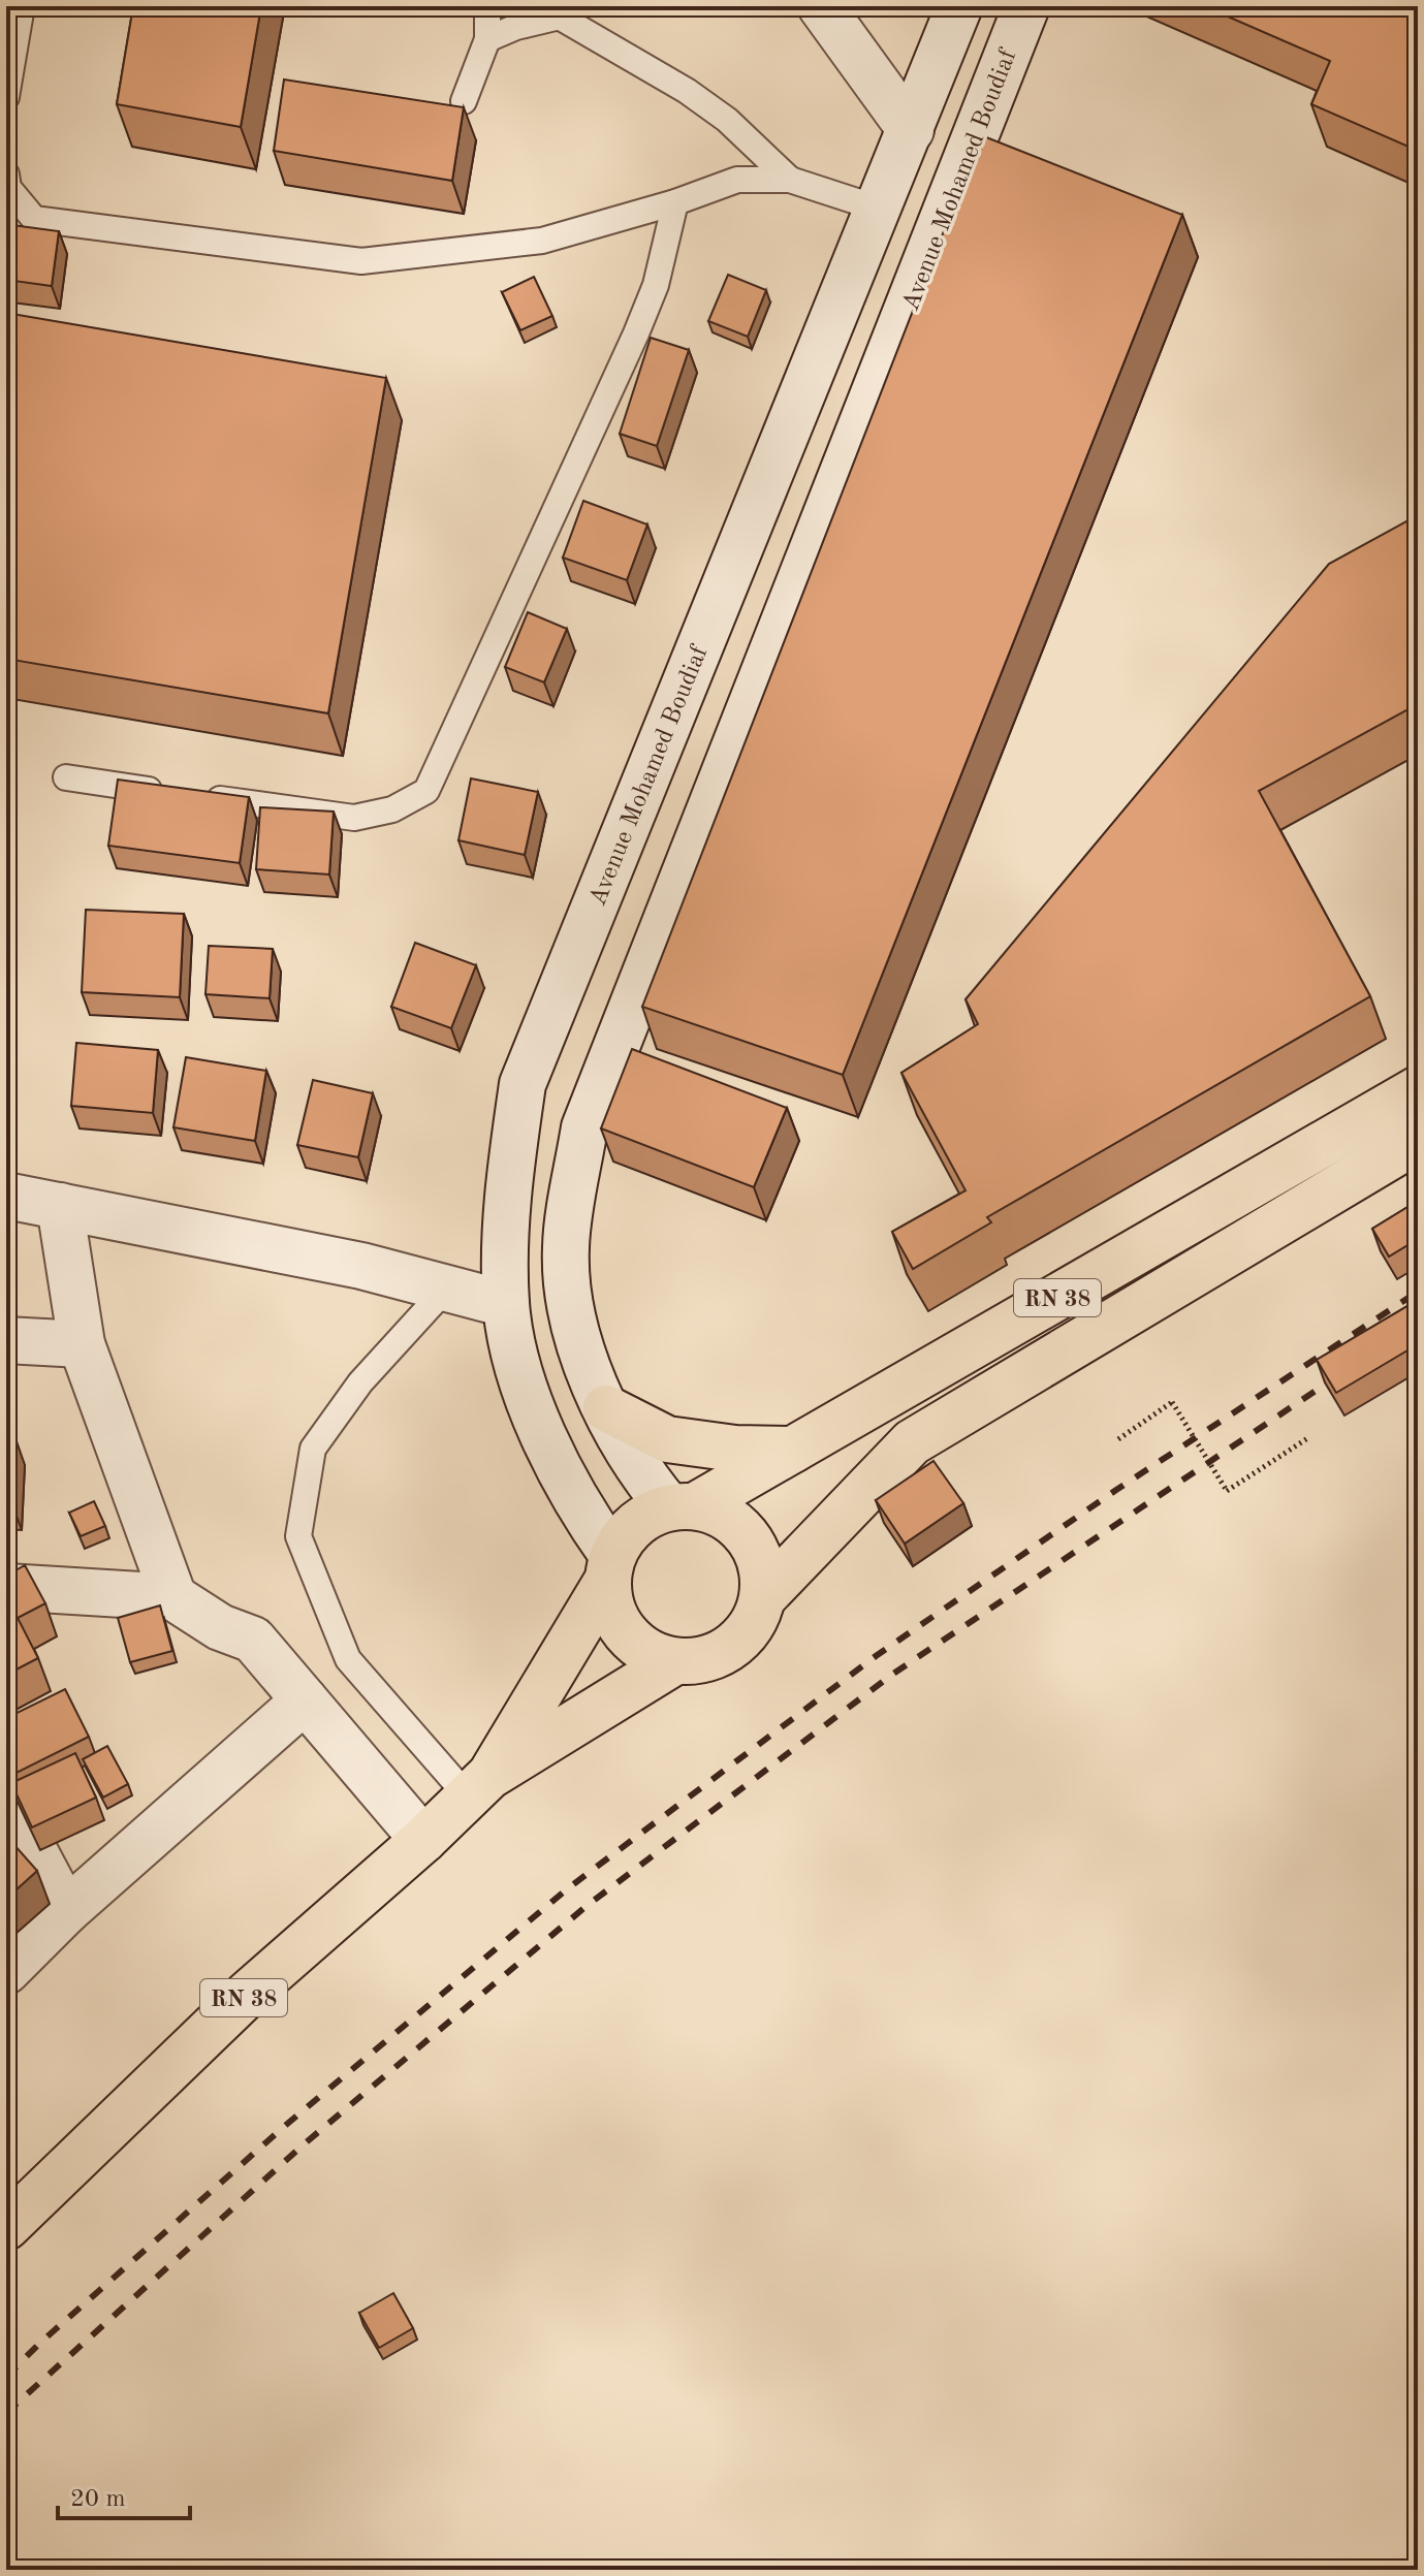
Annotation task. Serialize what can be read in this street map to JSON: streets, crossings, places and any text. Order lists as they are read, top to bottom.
{
  "streets": {
    "main road": ["Avenue Mohamed Boudiaf", "RN 38"]
  },
  "crossings": [
    ["Avenue Mohamed Boudiaf", "RN 38"]
  ],
  "scale_bar": "20 m"
}
